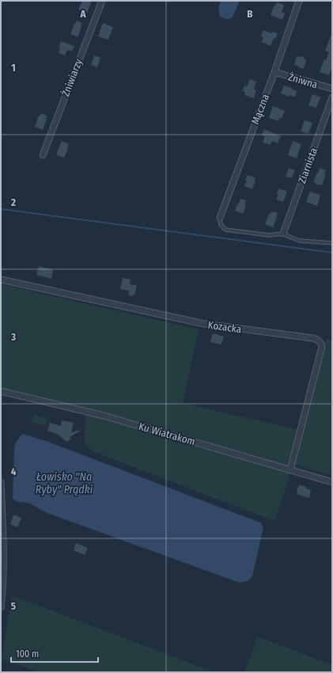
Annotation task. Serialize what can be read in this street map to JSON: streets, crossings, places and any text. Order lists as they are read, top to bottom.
{
  "streets": {
    "street": [
      "Żniwiarzy",
      "Żniwna",
      "Mączna",
      "Ziarnista",
      "Kozacka",
      "Ku Wiatrakom"
    ]
  },
  "crossings": [
    ["Żniwna", "Mączna"],
    ["Kozacka", "Ku Wiatrakom"]
  ],
  "water": ["Łowisko \"Na Ryby\" Prądki"],
  "scale_bar": "100 m",
  "grid": {
    "columns": ["A", "B"],
    "rows": [
      "1",
      "2",
      "3",
      "4",
      "5"
    ]
  }
}
